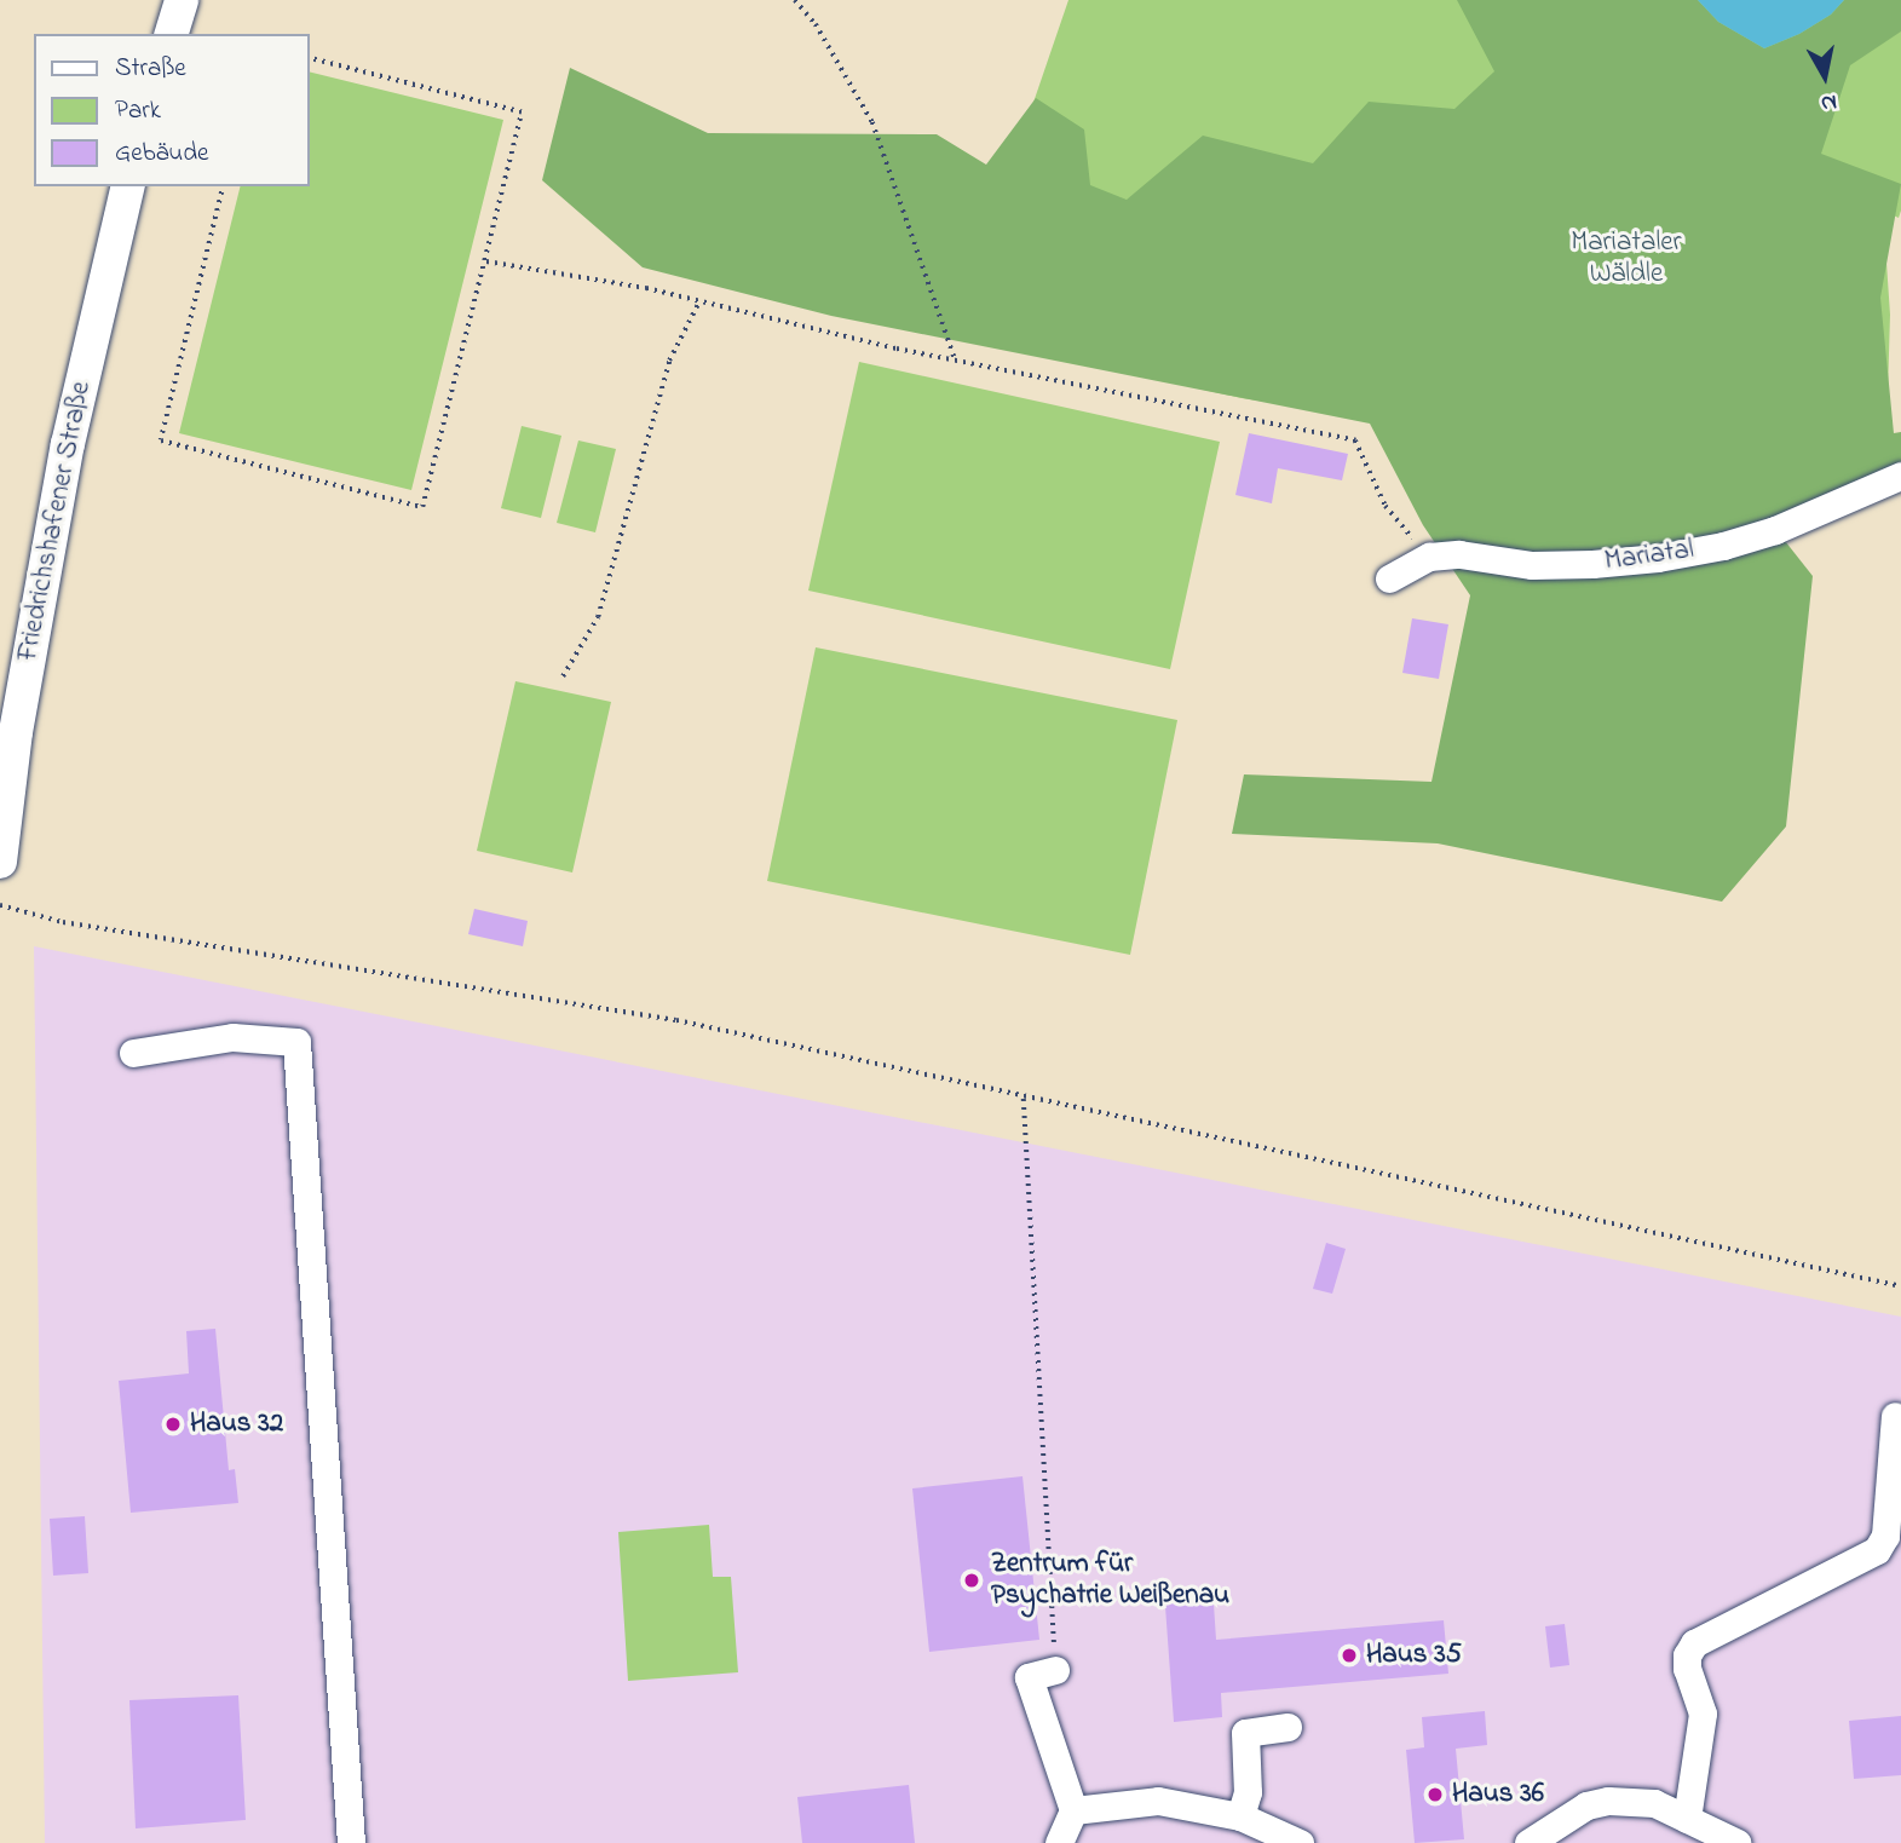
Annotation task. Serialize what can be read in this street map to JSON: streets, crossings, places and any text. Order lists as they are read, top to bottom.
{
  "streets": {
    "main road": ["Friedrichshafener Straße"],
    "street": ["Mariatal"]
  },
  "parks": ["Mariataler Wäldle"],
  "places": [
    "Haus 32",
    "Zentrum für Psychatrie Weißenau",
    "Haus 35",
    "Haus 36"
  ],
  "legend": ["Straße", "Park", "Gebäude"],
  "north": "bottom"
}
